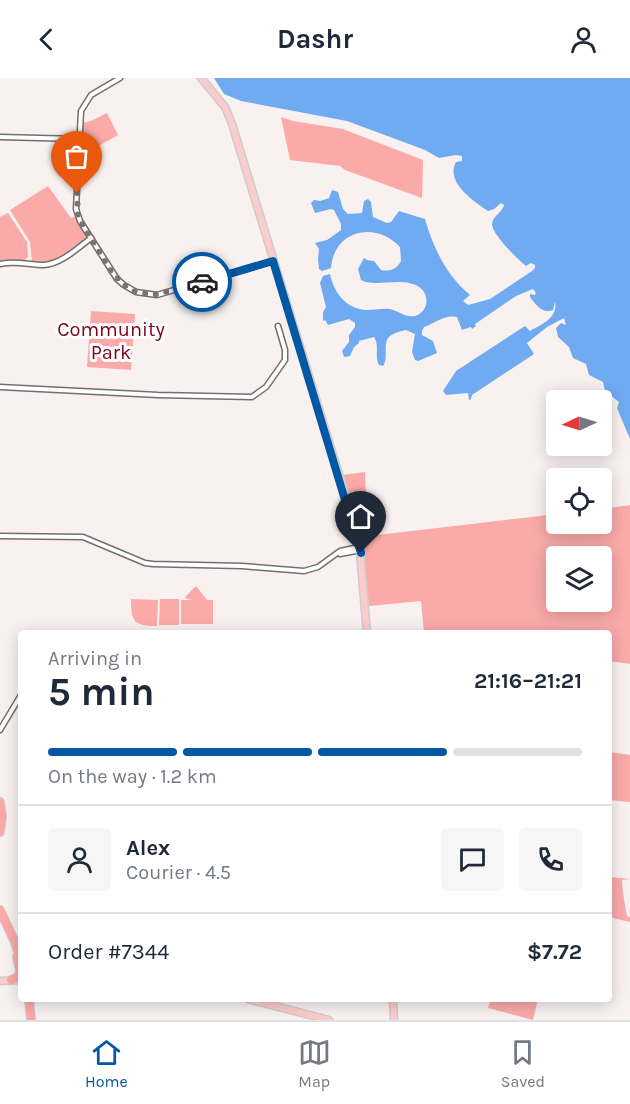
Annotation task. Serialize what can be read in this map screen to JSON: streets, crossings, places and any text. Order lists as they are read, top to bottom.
{
  "parks": ["Community Park"],
  "north": "left",
  "page": {
    "header": "Dashr",
    "heading": ["5 min", "Arriving in", "21:16–21:21"],
    "panel": [
      "Alex",
      "Courier · 4.5",
      "Order #7344",
      "$7.72"
    ],
    "bar": "On the way · 1.2 km",
    "tabs": ["Home", "Map", "Saved"]
  }
}
